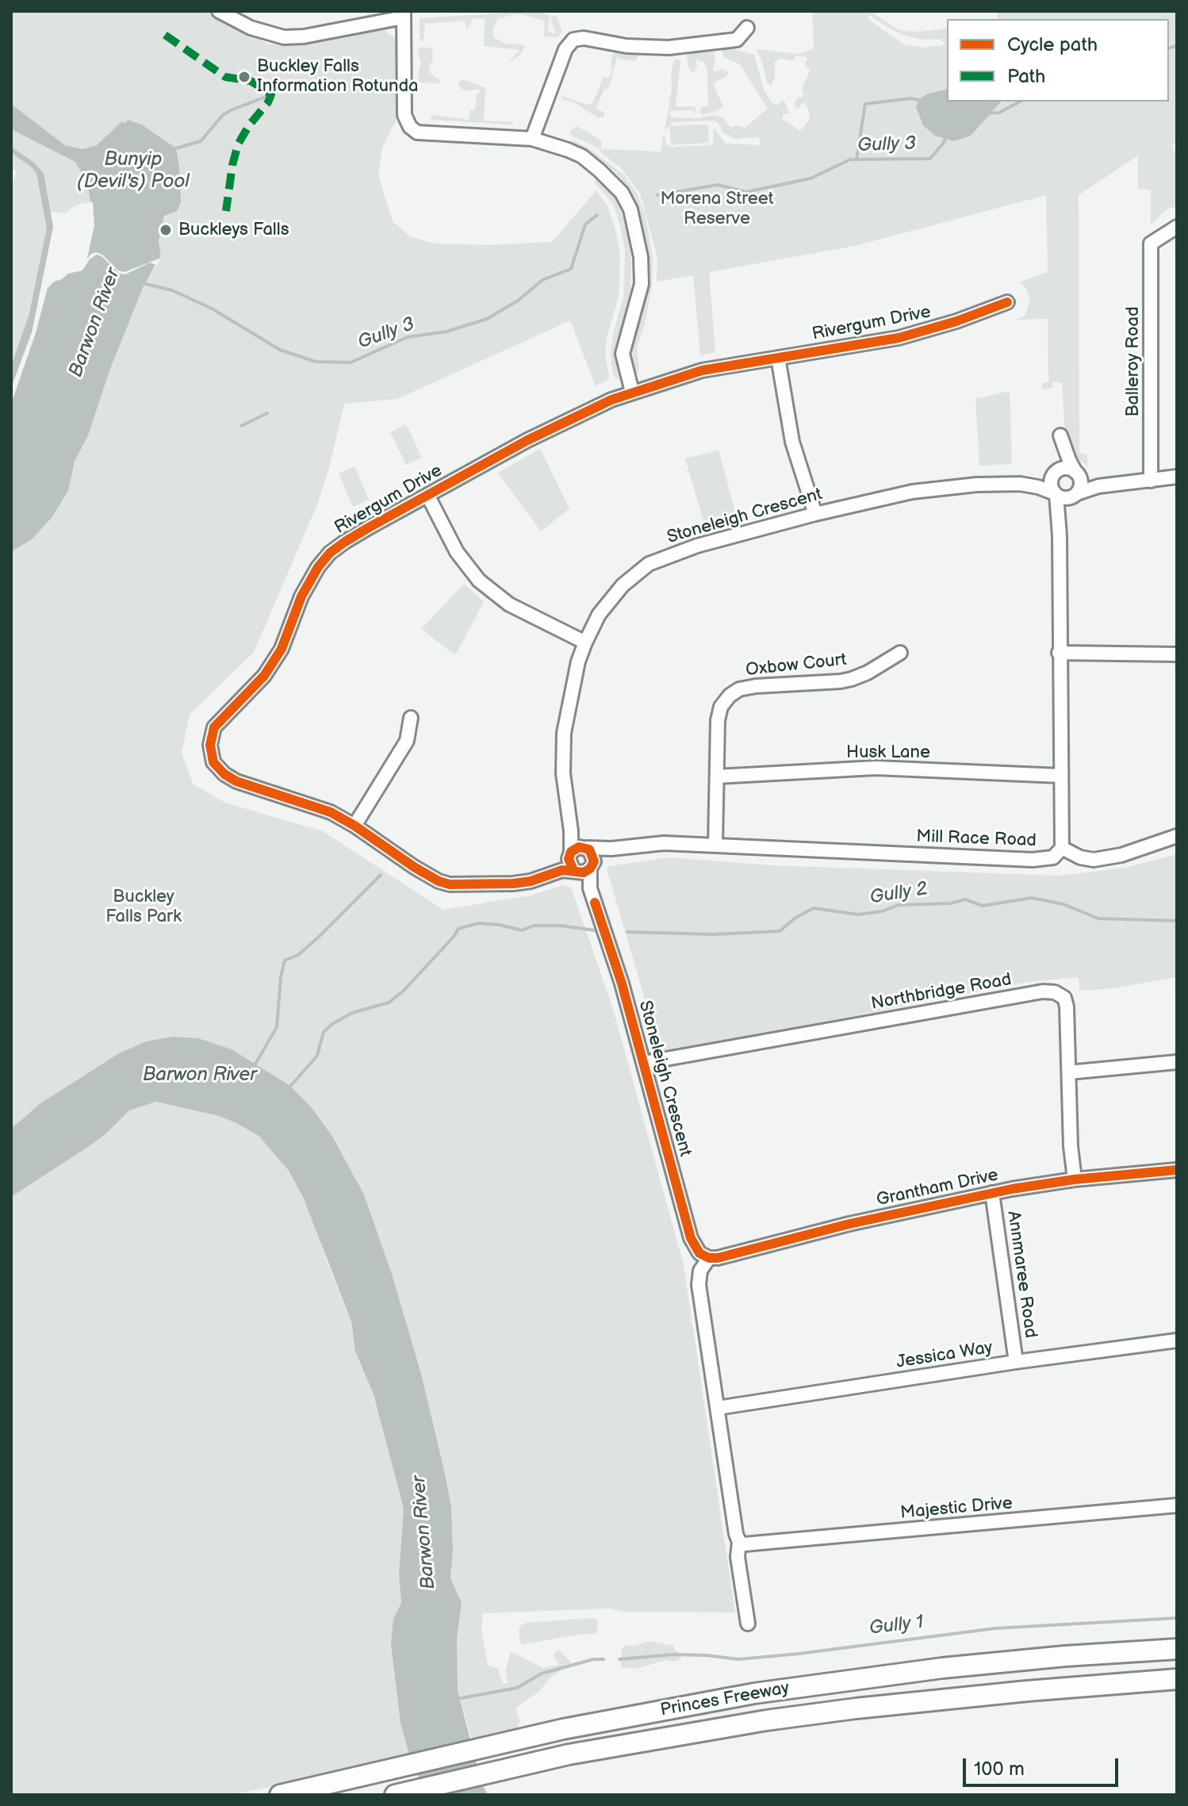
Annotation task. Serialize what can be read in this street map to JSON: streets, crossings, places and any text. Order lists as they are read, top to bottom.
{
  "streets": {
    "highway": ["Princes Freeway"],
    "street": [
      "Rivergum Drive",
      "Balleroy Road",
      "Stoneleigh Crescent",
      "Oxbow Court",
      "Husk Lane",
      "Mill Race Road",
      "Northbridge Road",
      "Grantham Drive",
      "Annmaree Road",
      "Jessica Way",
      "Majestic Drive"
    ]
  },
  "crossings": [
    ["Rivergum Drive", "Stoneleigh Crescent"],
    ["Rivergum Drive", "Mill Race Road"],
    ["Balleroy Road", "Stoneleigh Crescent"],
    ["Stoneleigh Crescent", "Mill Race Road"],
    ["Stoneleigh Crescent", "Northbridge Road"],
    ["Stoneleigh Crescent", "Grantham Drive"],
    ["Oxbow Court", "Husk Lane"],
    ["Oxbow Court", "Mill Race Road"],
    ["Husk Lane", "Mill Race Road"],
    ["Northbridge Road", "Grantham Drive"],
    ["Grantham Drive", "Annmaree Road"],
    ["Annmaree Road", "Jessica Way"]
  ],
  "water": [
    "Gully 3",
    "Bunyip (Devil's) Pool",
    "Barwon River",
    "Gully 2",
    "Gully 1"
  ],
  "parks": ["Morena Street Reserve", "Buckley Falls Park"],
  "places": ["Buckley Falls Information Rotunda", "Buckleys Falls"],
  "legend": ["Cycle path", "Path"],
  "scale_bar": "100 m"
}
